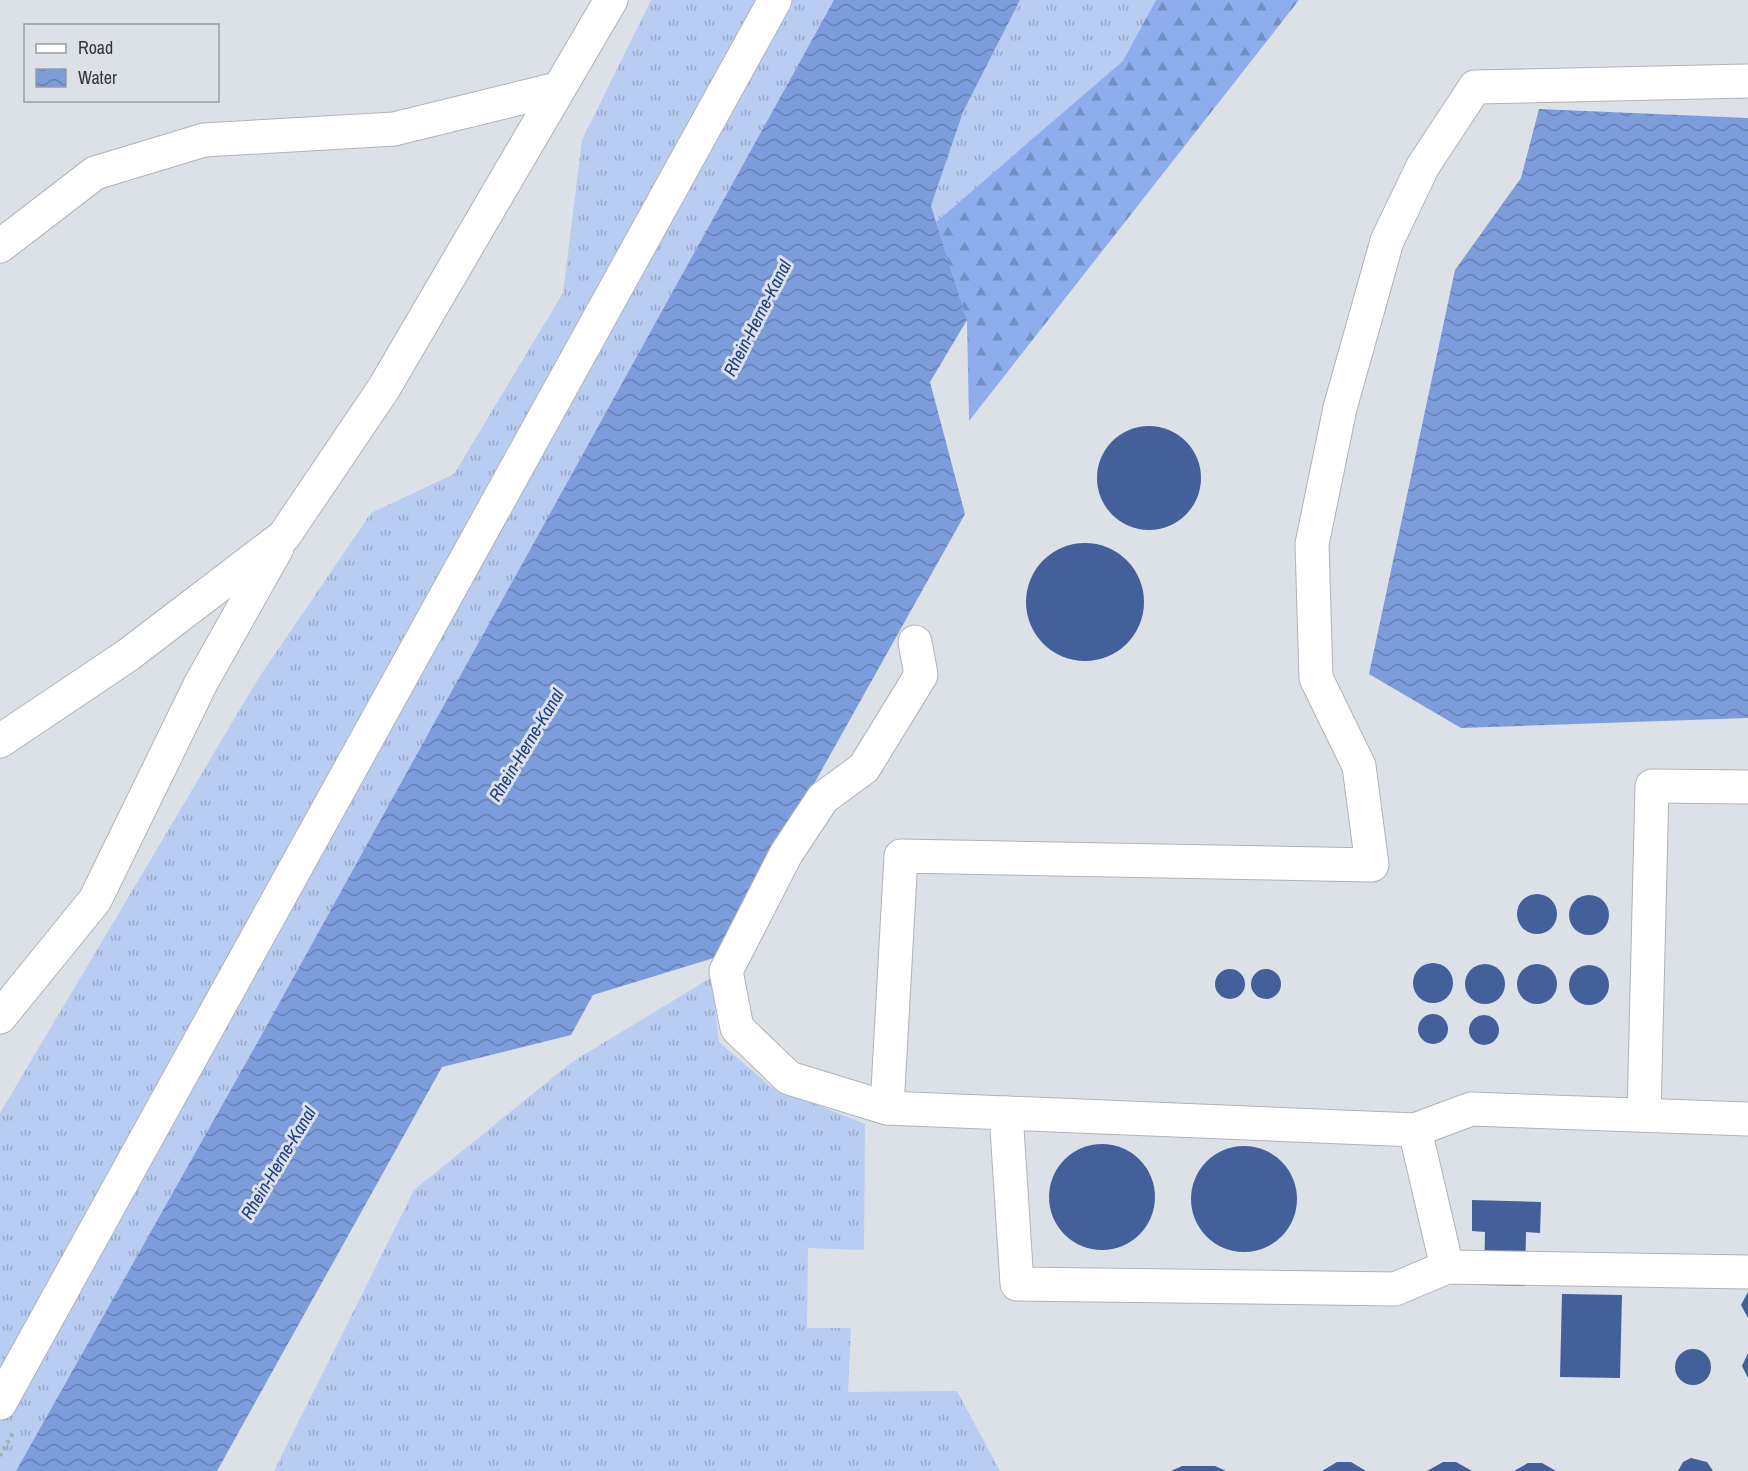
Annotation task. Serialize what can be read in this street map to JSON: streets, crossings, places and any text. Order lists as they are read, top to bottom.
{
  "water": ["Rhein-Herne-Kanal"],
  "legend": ["Road", "Water"]
}
